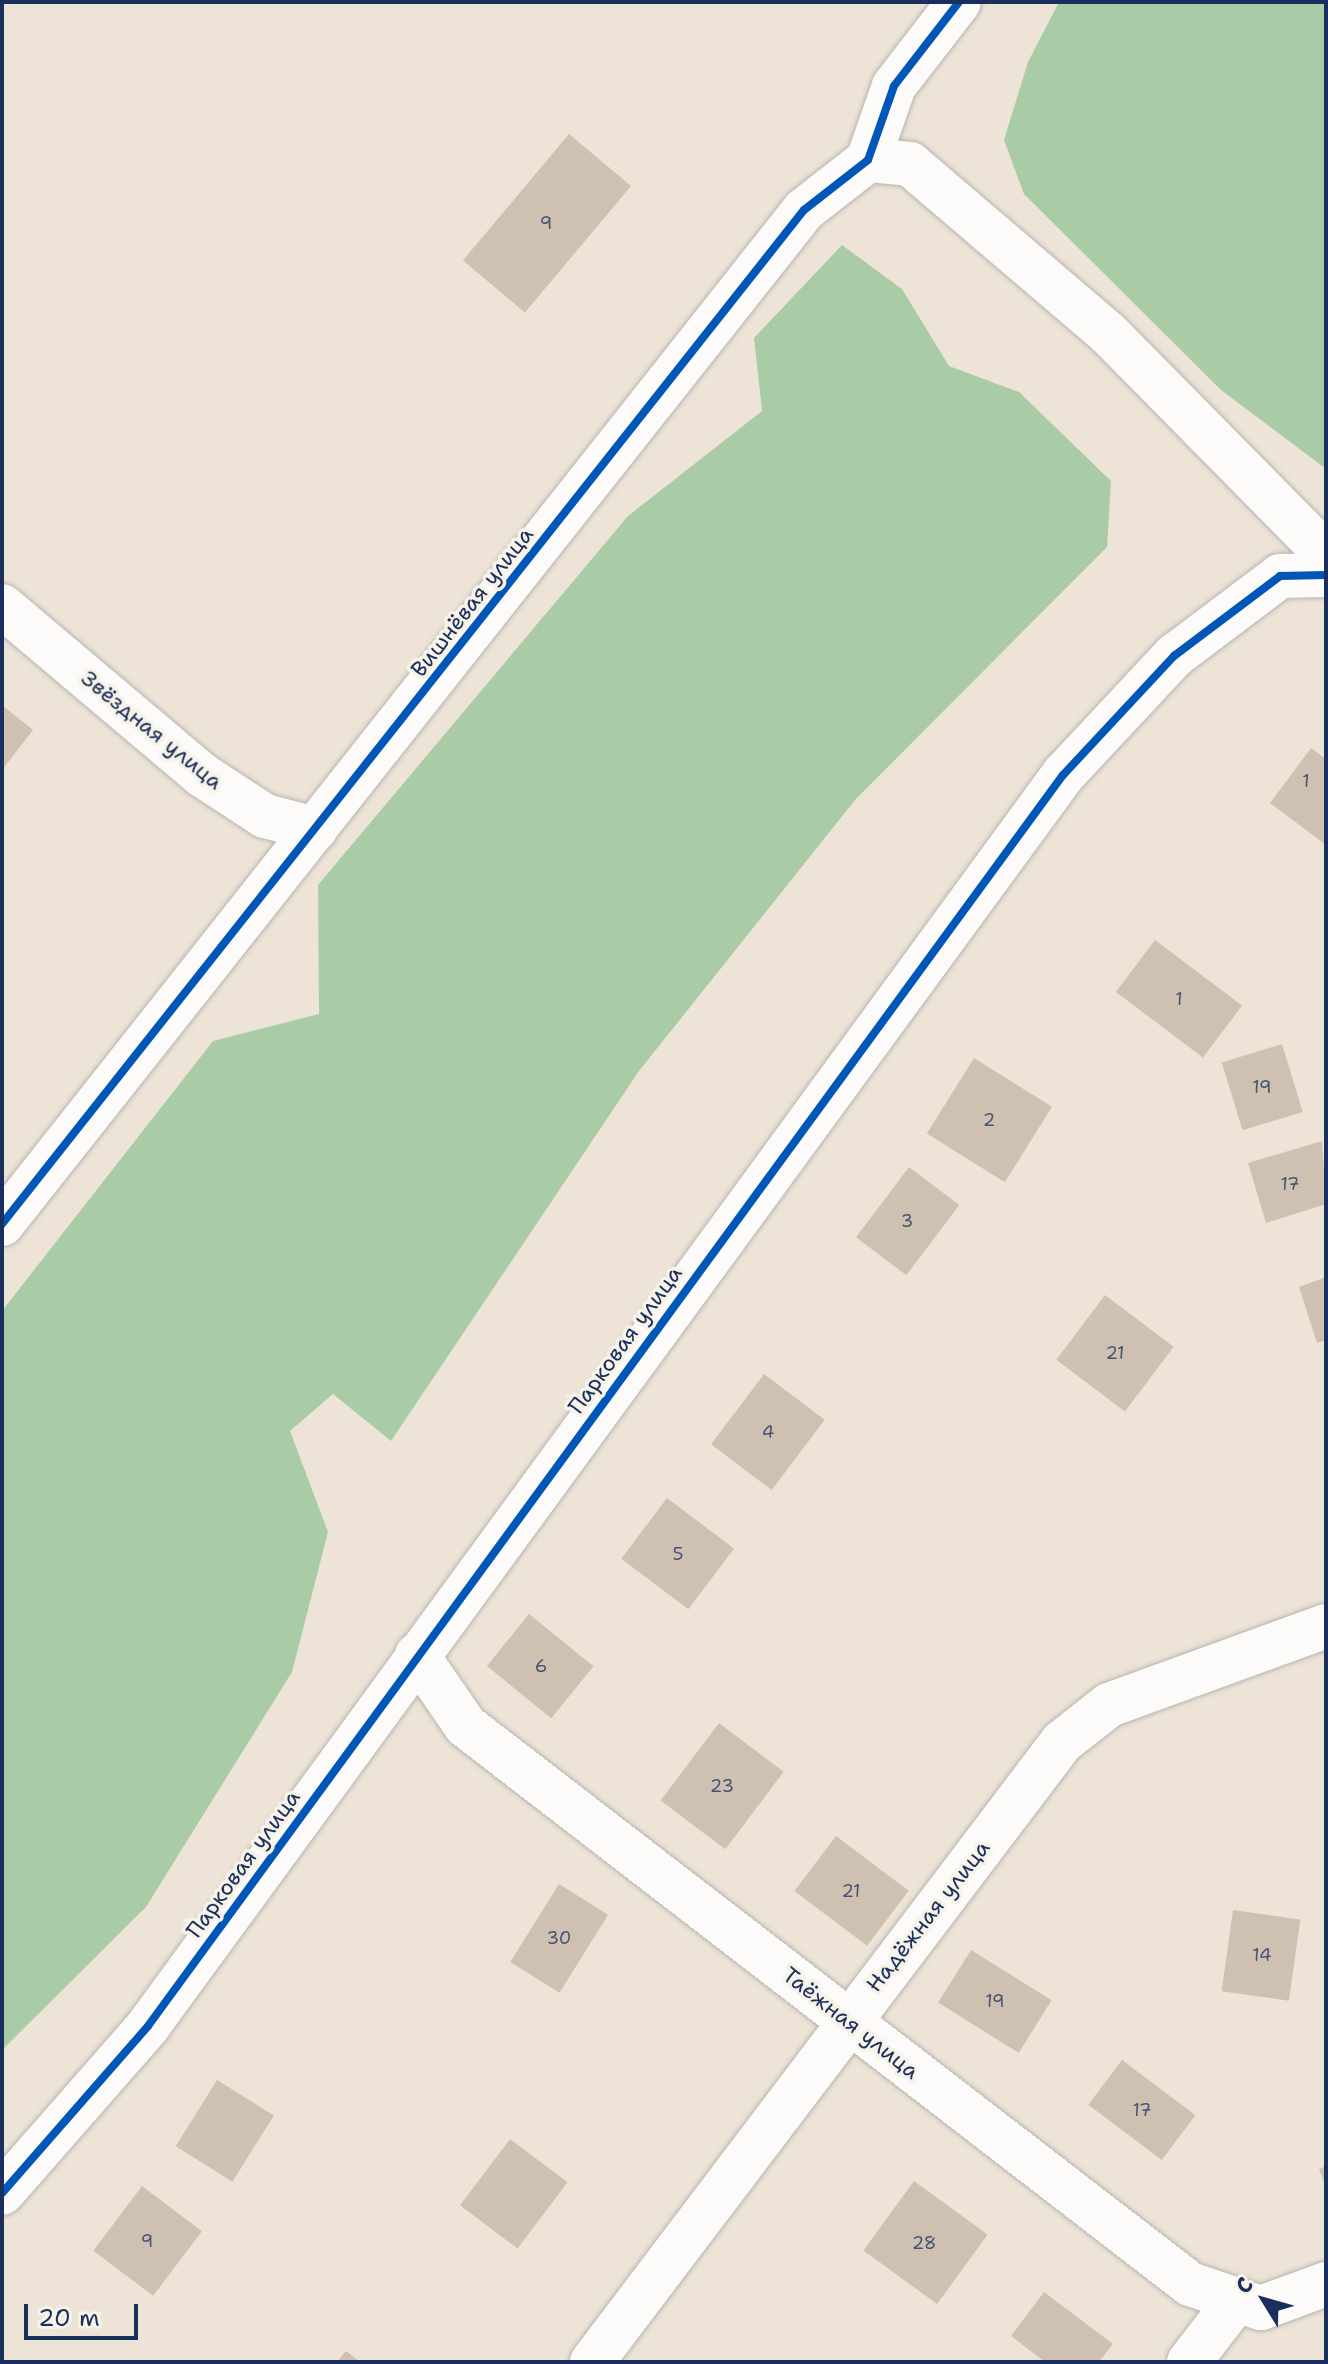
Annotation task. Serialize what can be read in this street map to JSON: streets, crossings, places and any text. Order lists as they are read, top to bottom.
{
  "streets": {
    "street": [
      "Вишнёвая улица",
      "Звёздная улица",
      "Парковая улица",
      "Надёжная улица",
      "Таёжная улица"
    ]
  },
  "crossings": [
    ["Вишнёвая улица", "Звёздная улица"],
    ["Парковая улица", "Таёжная улица"],
    ["Надёжная улица", "Таёжная улица"]
  ],
  "house_numbers": [
    "9",
    "1",
    "1",
    "19",
    "2",
    "17",
    "3",
    "21",
    "4",
    "5",
    "6",
    "23",
    "21",
    "30",
    "14",
    "19",
    "17",
    "9",
    "28"
  ],
  "scale_bar": "20 m",
  "north": "top left"
}
